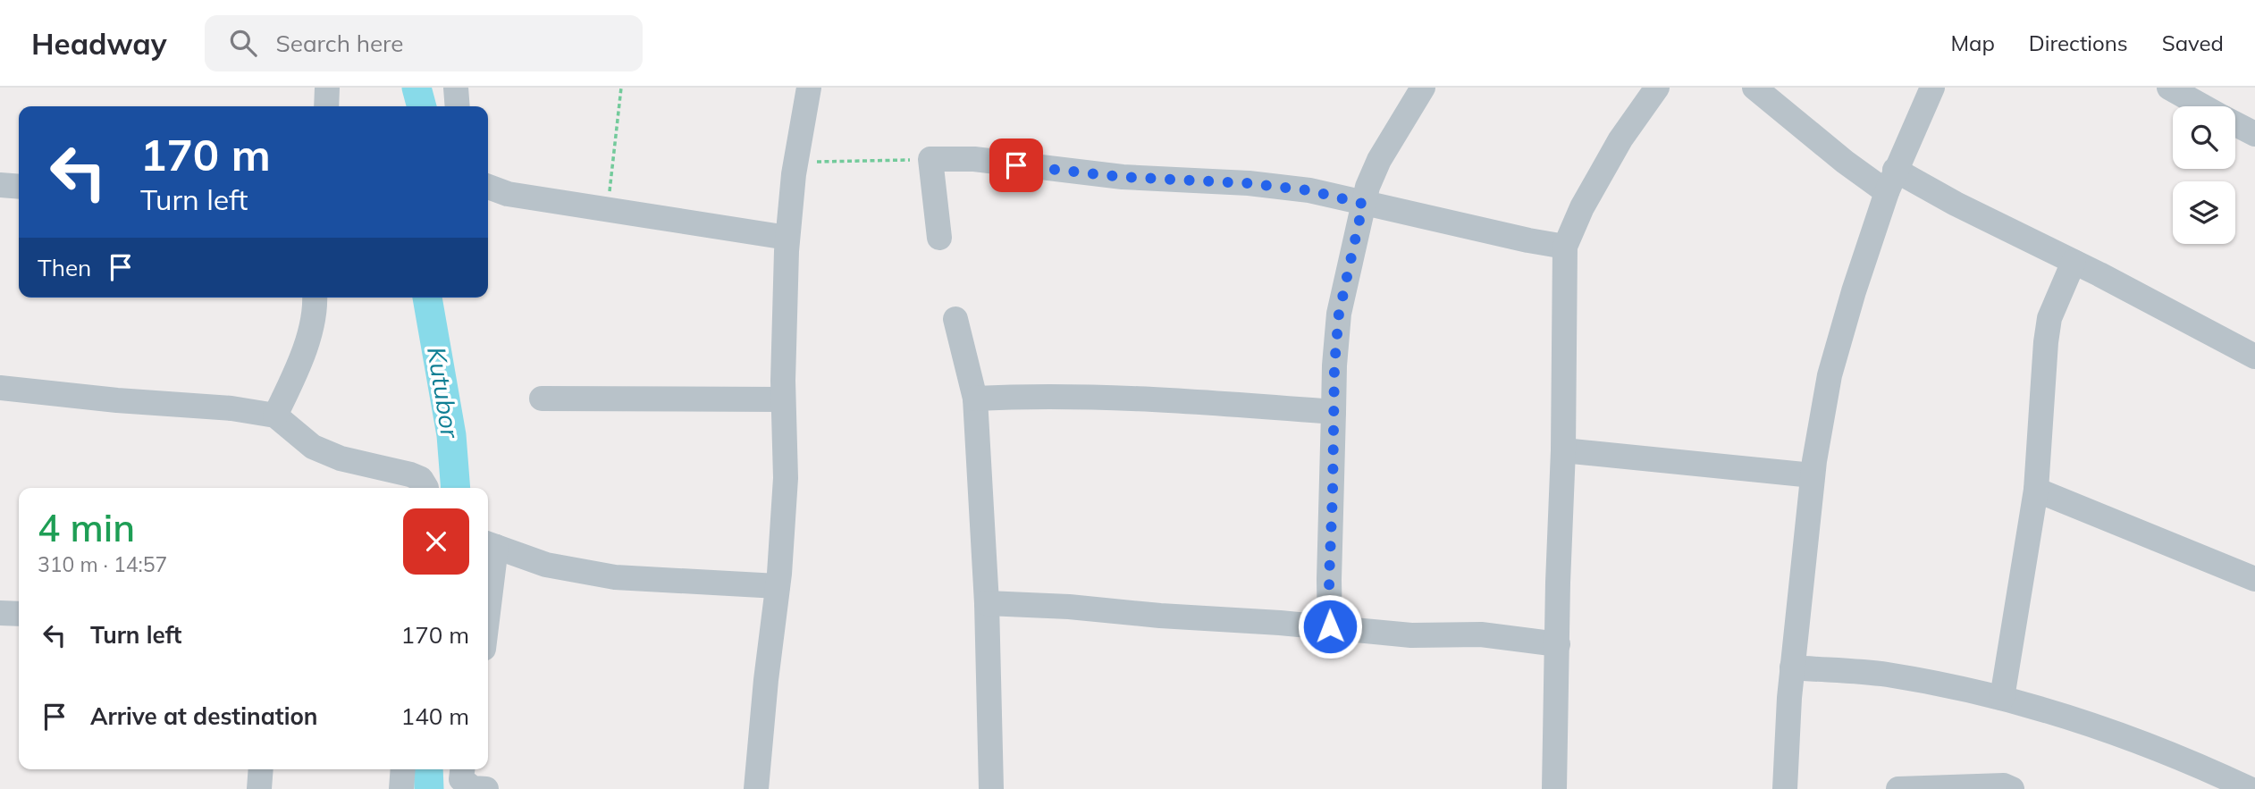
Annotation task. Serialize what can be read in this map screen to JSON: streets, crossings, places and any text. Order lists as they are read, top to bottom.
{
  "water": ["Kutubor"],
  "page": {
    "header": "Headway",
    "search": "Search here",
    "nav": ["Map", "Directions", "Saved"],
    "turn": ["170 m", "Turn left"],
    "then": "Then",
    "heading": ["4 min", "310 m · 14:57"],
    "list": [
      {
        "name": "Turn left",
        "value": "170 m"
      },
      {
        "name": "Arrive at destination",
        "value": "140 m"
      }
    ]
  }
}
